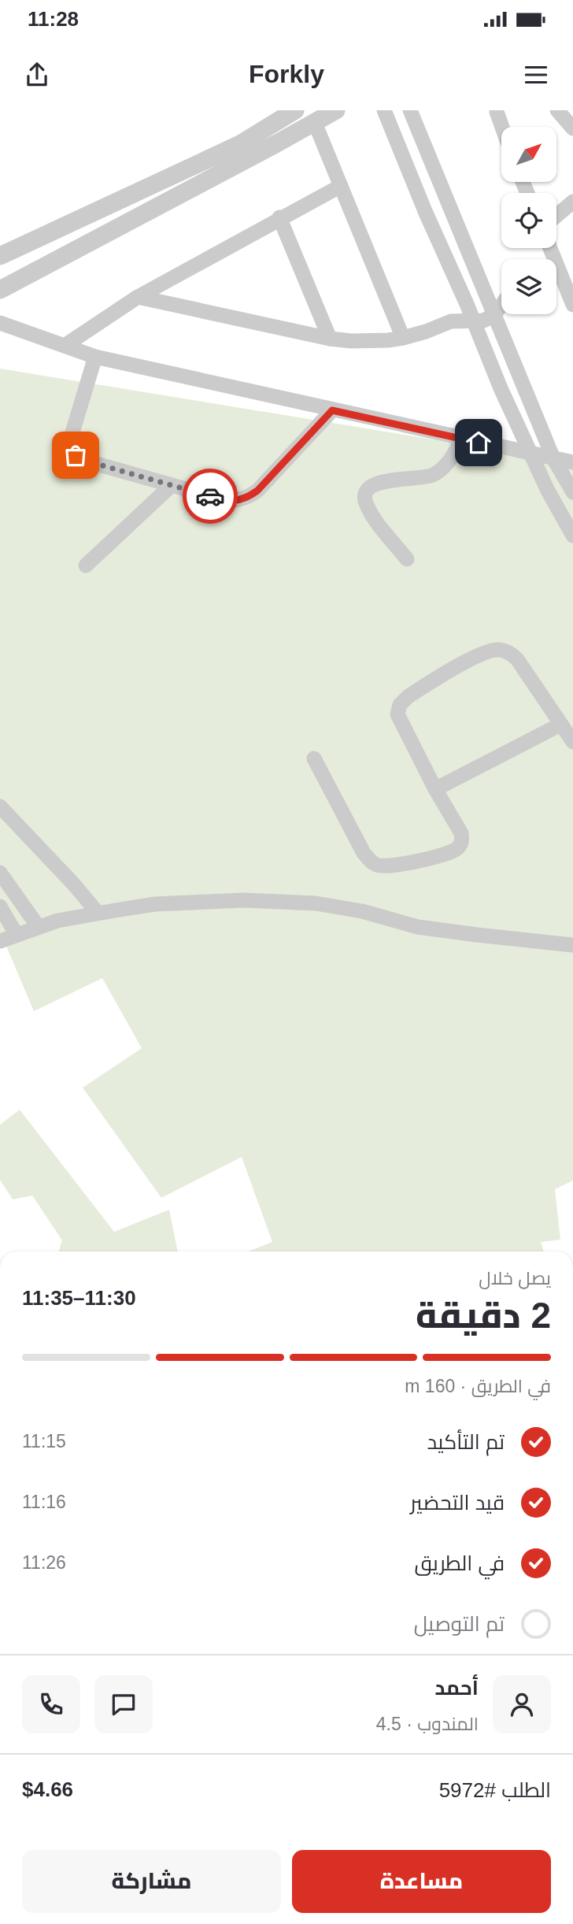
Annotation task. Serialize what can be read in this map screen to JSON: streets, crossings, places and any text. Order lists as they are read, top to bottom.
{
  "north": "top right",
  "page": {
    "status": "11:28",
    "header": "Forkly",
    "heading": ["2 دقيقة", "يصل خلال", "11:30–11:35"],
    "panel": [
      "أحمد",
      "المندوب · 4.5",
      "الطلب #5972",
      "$4.66"
    ],
    "bar": "في الطريق · 160 m",
    "list": [
      ["تم التأكيد", "11:15"],
      ["قيد التحضير", "11:16"],
      ["في الطريق", "11:26"],
      "تم التوصيل"
    ],
    "buttons": ["مساعدة", "مشاركة"]
  }
}
